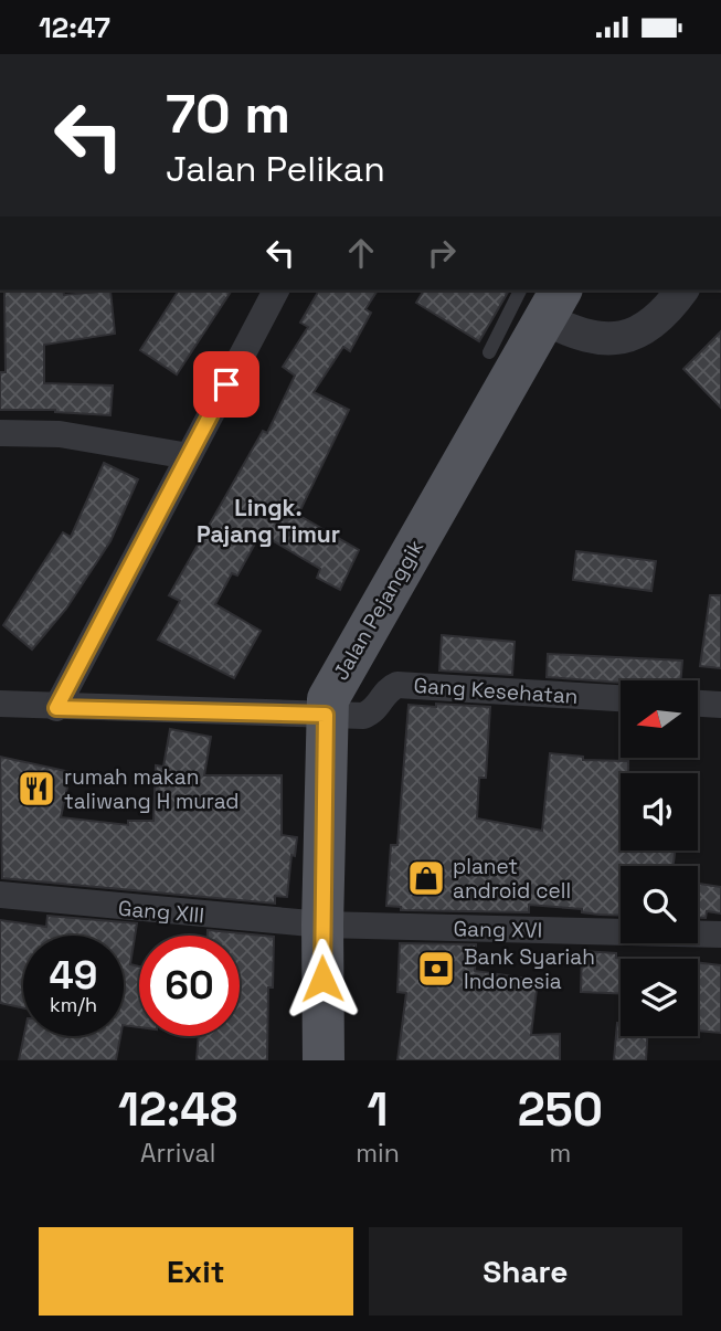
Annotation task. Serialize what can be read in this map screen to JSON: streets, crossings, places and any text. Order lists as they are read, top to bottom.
{
  "streets": {
    "main road": ["Jalan Pejanggik"],
    "street": ["Gang Kesehatan", "Gang XIII", "Gang XVI"]
  },
  "crossings": [
    ["Jalan Pejanggik", "Gang Kesehatan"],
    ["Jalan Pejanggik", "Gang XIII"],
    ["Jalan Pejanggik", "Gang XVI"],
    ["Gang XIII", "Gang XVI"]
  ],
  "districts": ["Lingk. Pajang Timur"],
  "places": {
    "restaurant": ["rumah makan taliwang H murad"],
    "shop": ["planet android cell"],
    "bank": ["Bank Syariah Indonesia"]
  },
  "north": "left",
  "page": {
    "status": "12:47",
    "turn": ["70 m", "Jalan Pelikan"],
    "speed": "49 km/h",
    "limit": "60",
    "eta": [
      "12:48",
      "Arrival",
      "1",
      "min",
      "250",
      "m"
    ],
    "buttons": ["Exit", "Share"]
  }
}
